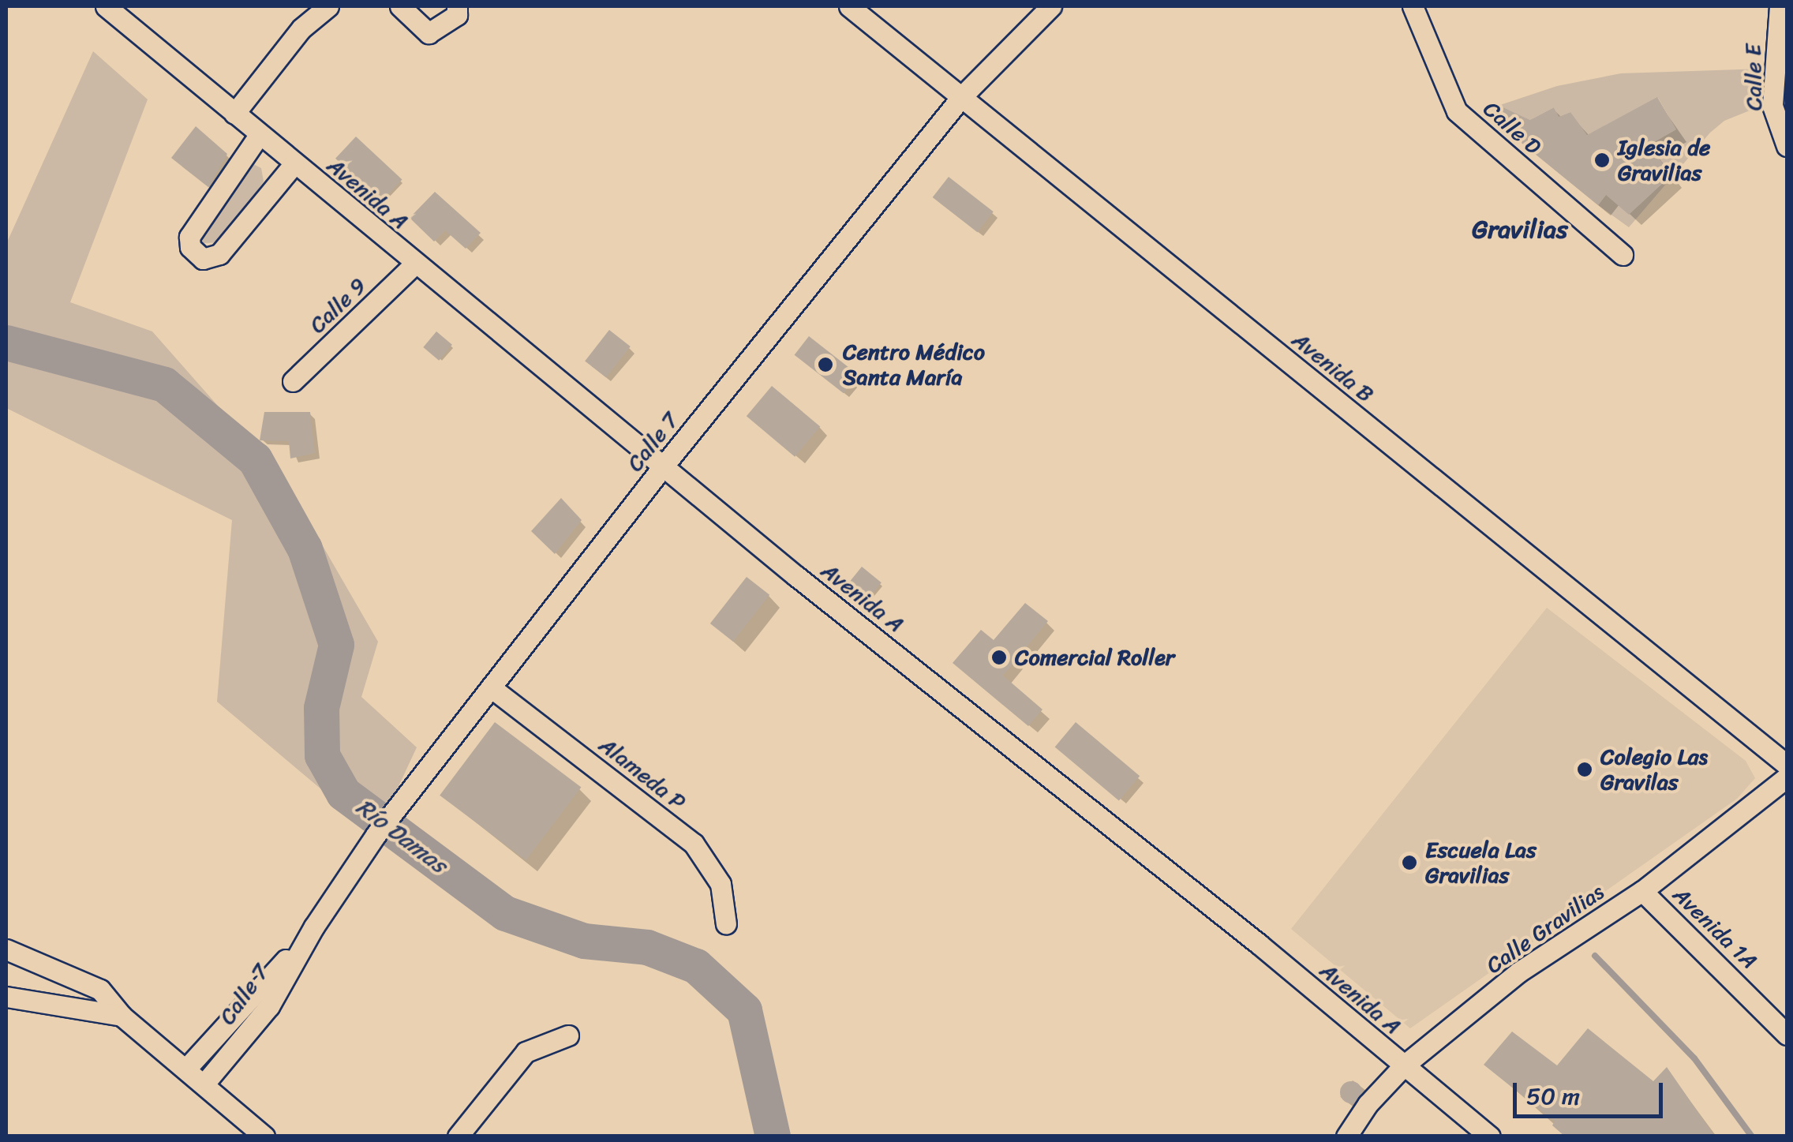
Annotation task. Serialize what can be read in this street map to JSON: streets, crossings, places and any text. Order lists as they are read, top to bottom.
{
  "streets": {
    "street": [
      "Calle E",
      "Calle D",
      "Avenida A",
      "Calle 9",
      "Avenida B",
      "Calle 7",
      "Alameda P",
      "Avenida 1A",
      "Calle Gravilias"
    ]
  },
  "crossings": [
    ["Avenida A", "Calle 9"],
    ["Avenida A", "Calle 7"],
    ["Avenida A", "Calle Gravilias"],
    ["Avenida B", "Calle 7"],
    ["Calle 7", "Alameda P"],
    ["Avenida 1A", "Calle Gravilias"]
  ],
  "districts": ["Gravilias"],
  "water": ["Río Damas"],
  "places": [
    "Iglesia de Gravilias",
    "Centro Médico Santa María",
    "Comercial Roller",
    "Colegio Las Gravilas",
    "Escuela Las Gravilias"
  ],
  "scale_bar": "50 m"
}
